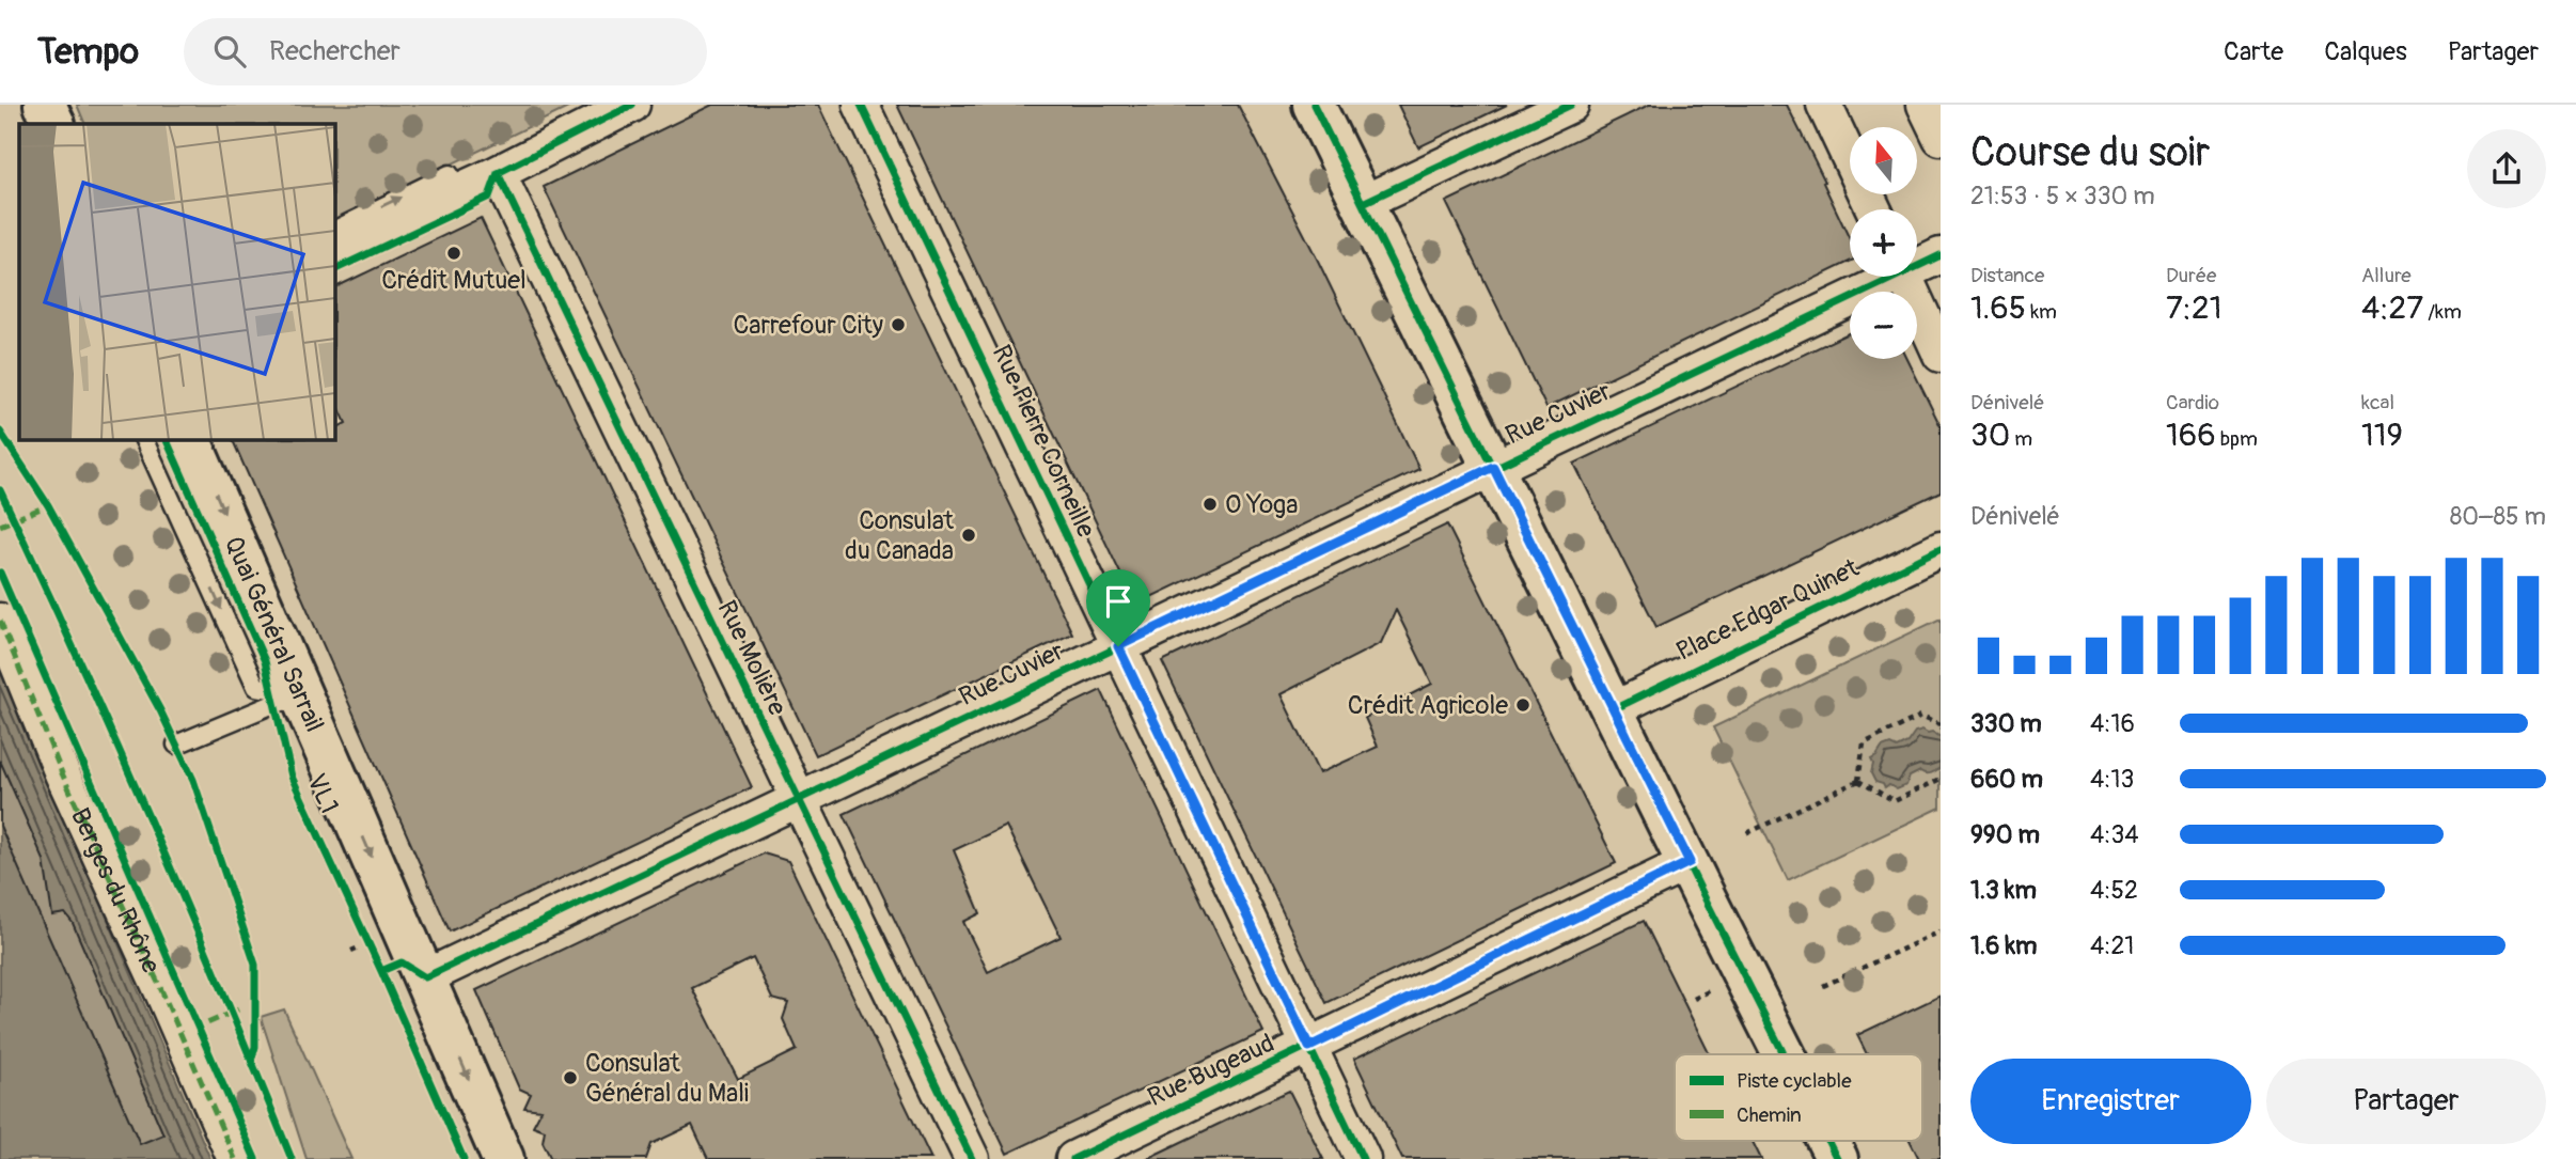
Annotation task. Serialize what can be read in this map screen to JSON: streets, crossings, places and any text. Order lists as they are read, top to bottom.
{
  "streets": {
    "main road": ["Quai Général Sarrail"],
    "street": [
      "Rue Cuvier",
      "Rue Pierre Corneille",
      "Place Edgar Quinet",
      "Rue Molière",
      "Berges du Rhône",
      "Rue Bugeaud"
    ],
    "cycle path": ["VL1"]
  },
  "crossings": [
    ["Rue Cuvier", "Rue Pierre Corneille"],
    ["Rue Cuvier", "Quai Général Sarrail"],
    ["Rue Cuvier", "Rue Molière"],
    ["Rue Pierre Corneille", "Rue Bugeaud"]
  ],
  "one_way": ["Quai Général Sarrail"],
  "places": [
    "Crédit Mutuel",
    "Carrefour City",
    "O Yoga",
    "Consulat du Canada",
    "Crédit Agricole",
    "Consulat Général du Mali"
  ],
  "legend": ["Piste cyclable", "Chemin"],
  "north": "top",
  "page": {
    "header": "Tempo",
    "search": "Rechercher",
    "nav": ["Carte", "Calques", "Partager"],
    "heading": ["Course du soir", "21:53 · 5 × 330 m"],
    "map_buttons": ["+", "−"],
    "stats": [
      ["Distance", "1.65 km"],
      ["Durée", "7:21"],
      ["Allure", "4:27 /km"],
      ["Dénivelé", "30 m"],
      ["Cardio", "166 bpm"],
      ["kcal", "119"]
    ],
    "chart": ["Dénivelé", "80–85 m"],
    "list": [
      {
        "name": "330 m",
        "note": "4:16"
      },
      {
        "name": "660 m",
        "note": "4:13"
      },
      {
        "name": "990 m",
        "note": "4:34"
      },
      {
        "name": "1.3 km",
        "note": "4:52"
      },
      {
        "name": "1.6 km",
        "note": "4:21"
      }
    ],
    "buttons": ["Enregistrer", "Partager"]
  }
}
